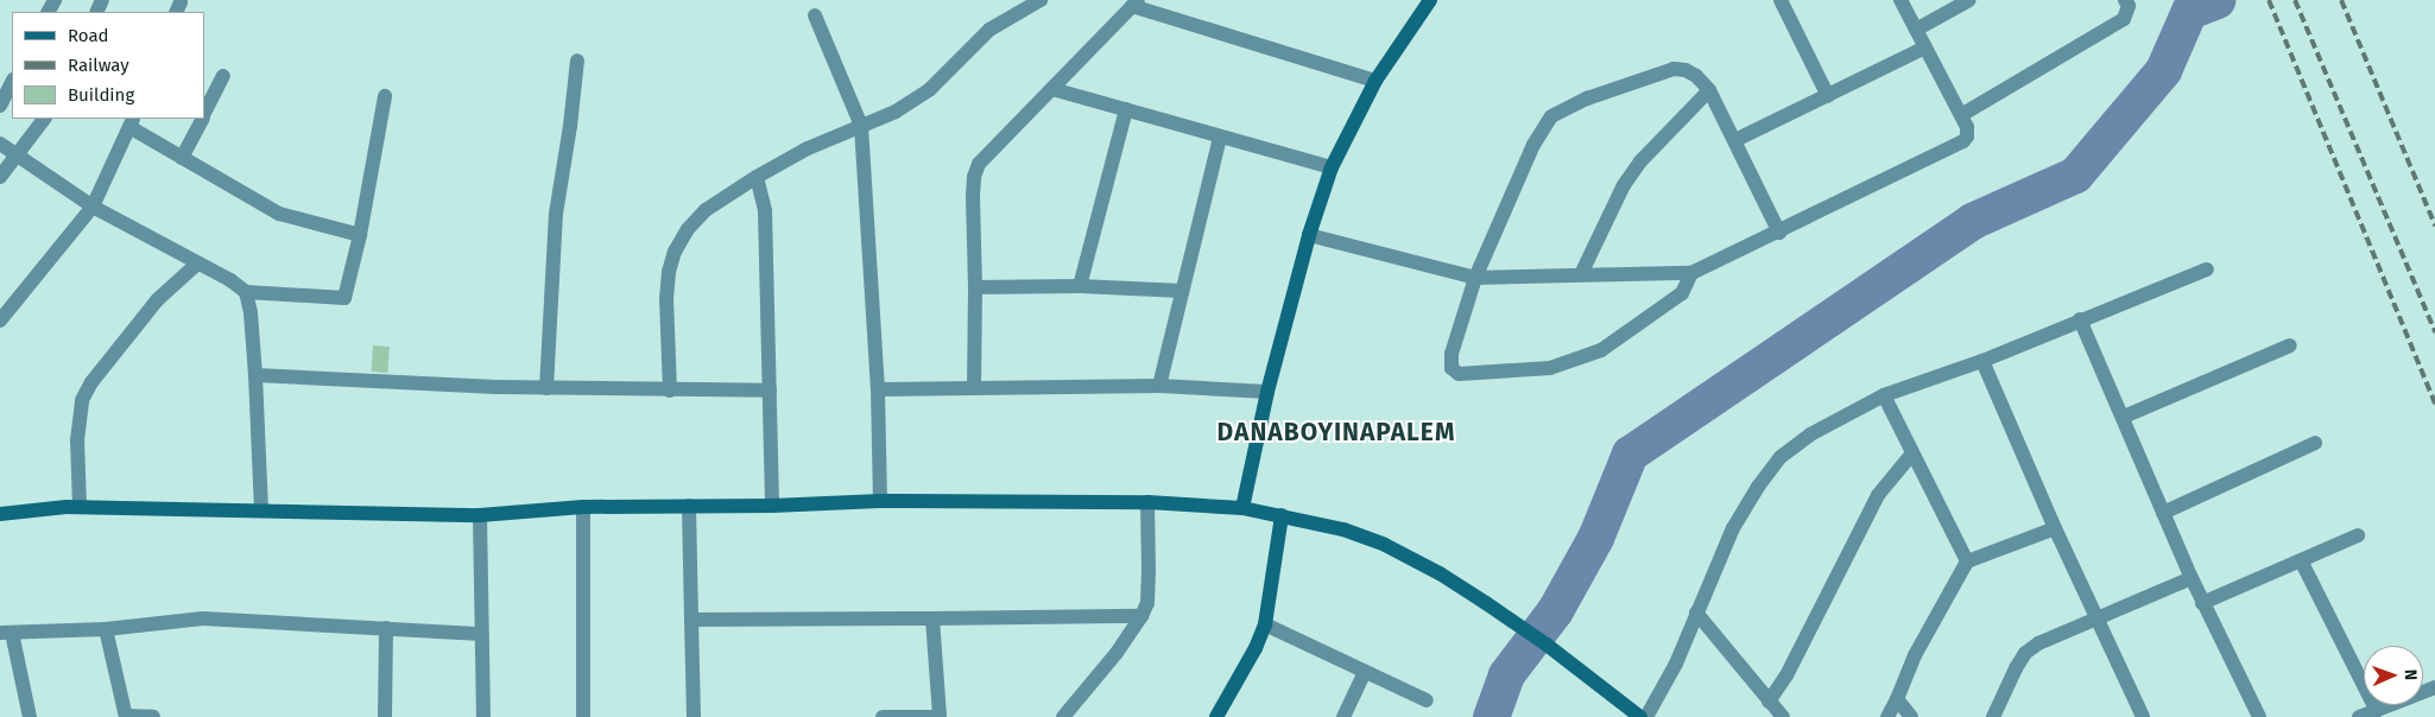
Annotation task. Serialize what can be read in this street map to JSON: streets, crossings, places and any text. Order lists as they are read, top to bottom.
{
  "districts": ["DANABOYINAPALEM"],
  "legend": ["Road", "Railway", "Building"],
  "north": "right"
}
